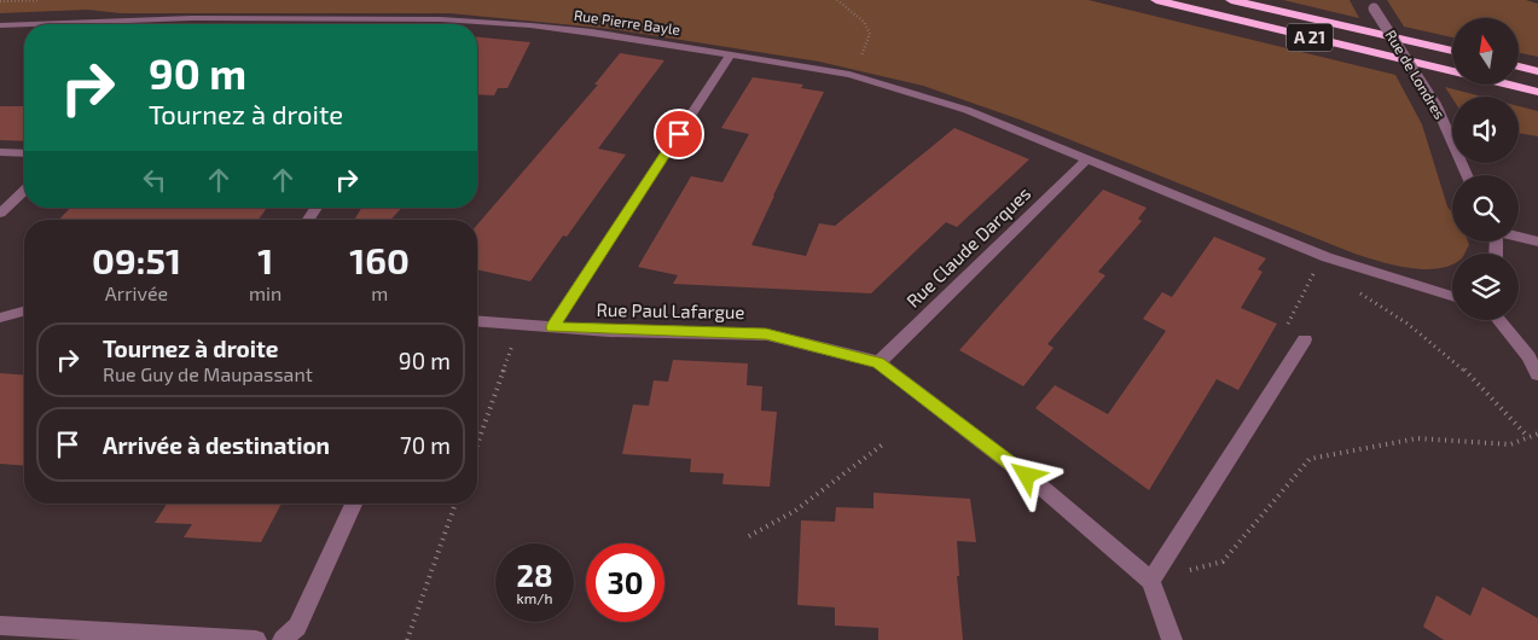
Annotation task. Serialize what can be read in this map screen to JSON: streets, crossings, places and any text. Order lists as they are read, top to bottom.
{
  "streets": {
    "highway": ["A 21"],
    "street": [
      "Rue Pierre Bayle",
      "Rue de Londres",
      "Rue Claude Darques",
      "Rue Paul Lafargue"
    ]
  },
  "crossings": [
    ["Rue Pierre Bayle", "Rue Claude Darques"],
    ["Rue Claude Darques", "Rue Paul Lafargue"]
  ],
  "north": "top",
  "page": {
    "turn": ["90 m", "Tournez à droite"],
    "eta": [
      "09:51",
      "Arrivée",
      "1",
      "min",
      "160",
      "m"
    ],
    "list": [
      {
        "name": "Tournez à droite",
        "note": "Rue Guy de Maupassant",
        "value": "90 m"
      },
      {
        "name": "Arrivée à destination",
        "value": "70 m"
      }
    ],
    "speed": "28 km/h",
    "limit": "30"
  }
}
